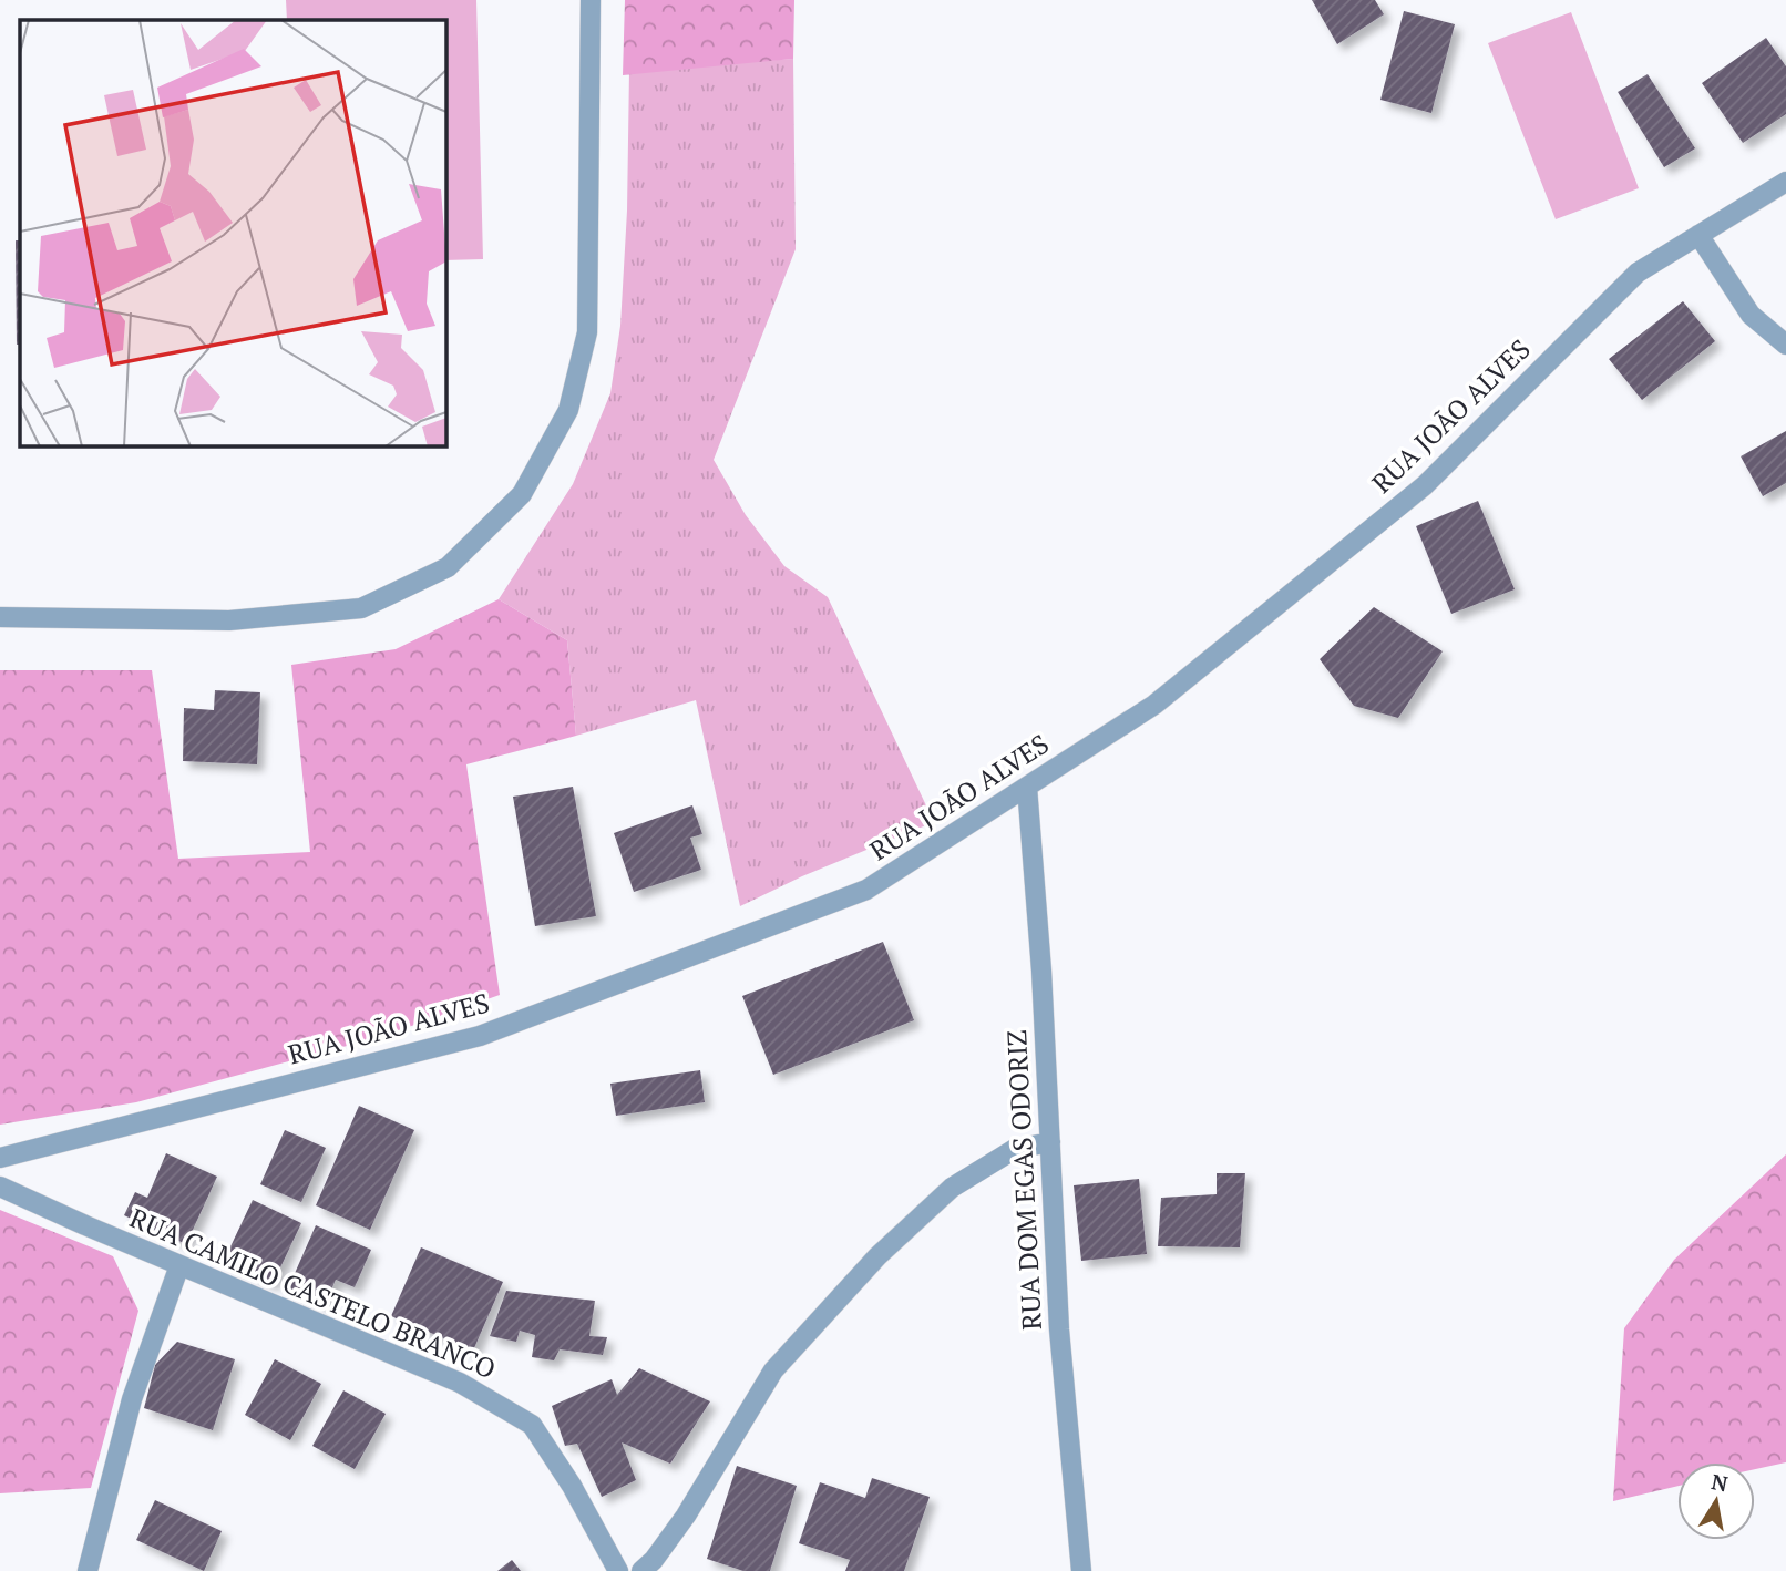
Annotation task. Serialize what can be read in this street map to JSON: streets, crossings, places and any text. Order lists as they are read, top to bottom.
{
  "streets": {
    "street": ["RUA JOÃO ALVES", "RUA DOM EGAS ODORIZ", "RUA CAMILO CASTELO BRANCO"]
  },
  "crossings": [
    ["RUA JOÃO ALVES", "RUA DOM EGAS ODORIZ"]
  ],
  "north": "top"
}
